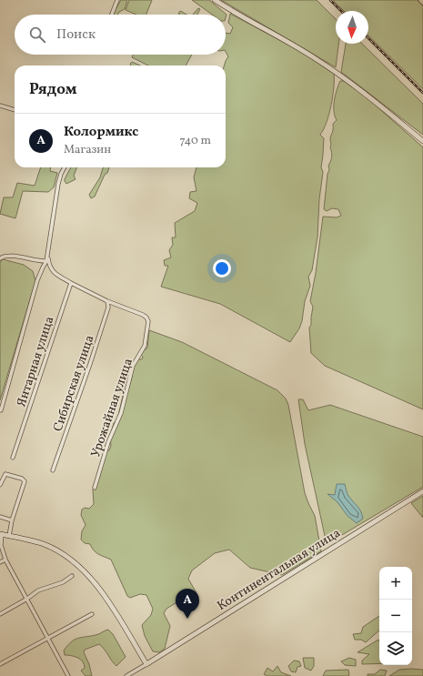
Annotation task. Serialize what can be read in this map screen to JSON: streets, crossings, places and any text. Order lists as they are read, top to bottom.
{
  "streets": {
    "street": [
      "Янтарная улица",
      "Сибирская улица",
      "Урожайная улица",
      "Континентальная улица"
    ]
  },
  "crossings": [
    ["Сибирская улица", "Урожайная улица"]
  ],
  "north": "bottom",
  "page": {
    "search": "Поиск",
    "heading": "Рядом",
    "list": [
      {
        "mark": "A",
        "name": "Колормикс",
        "note": "Магазин",
        "value": "740 m"
      }
    ],
    "map_buttons": ["+", "−"],
    "pins": "A"
  }
}
